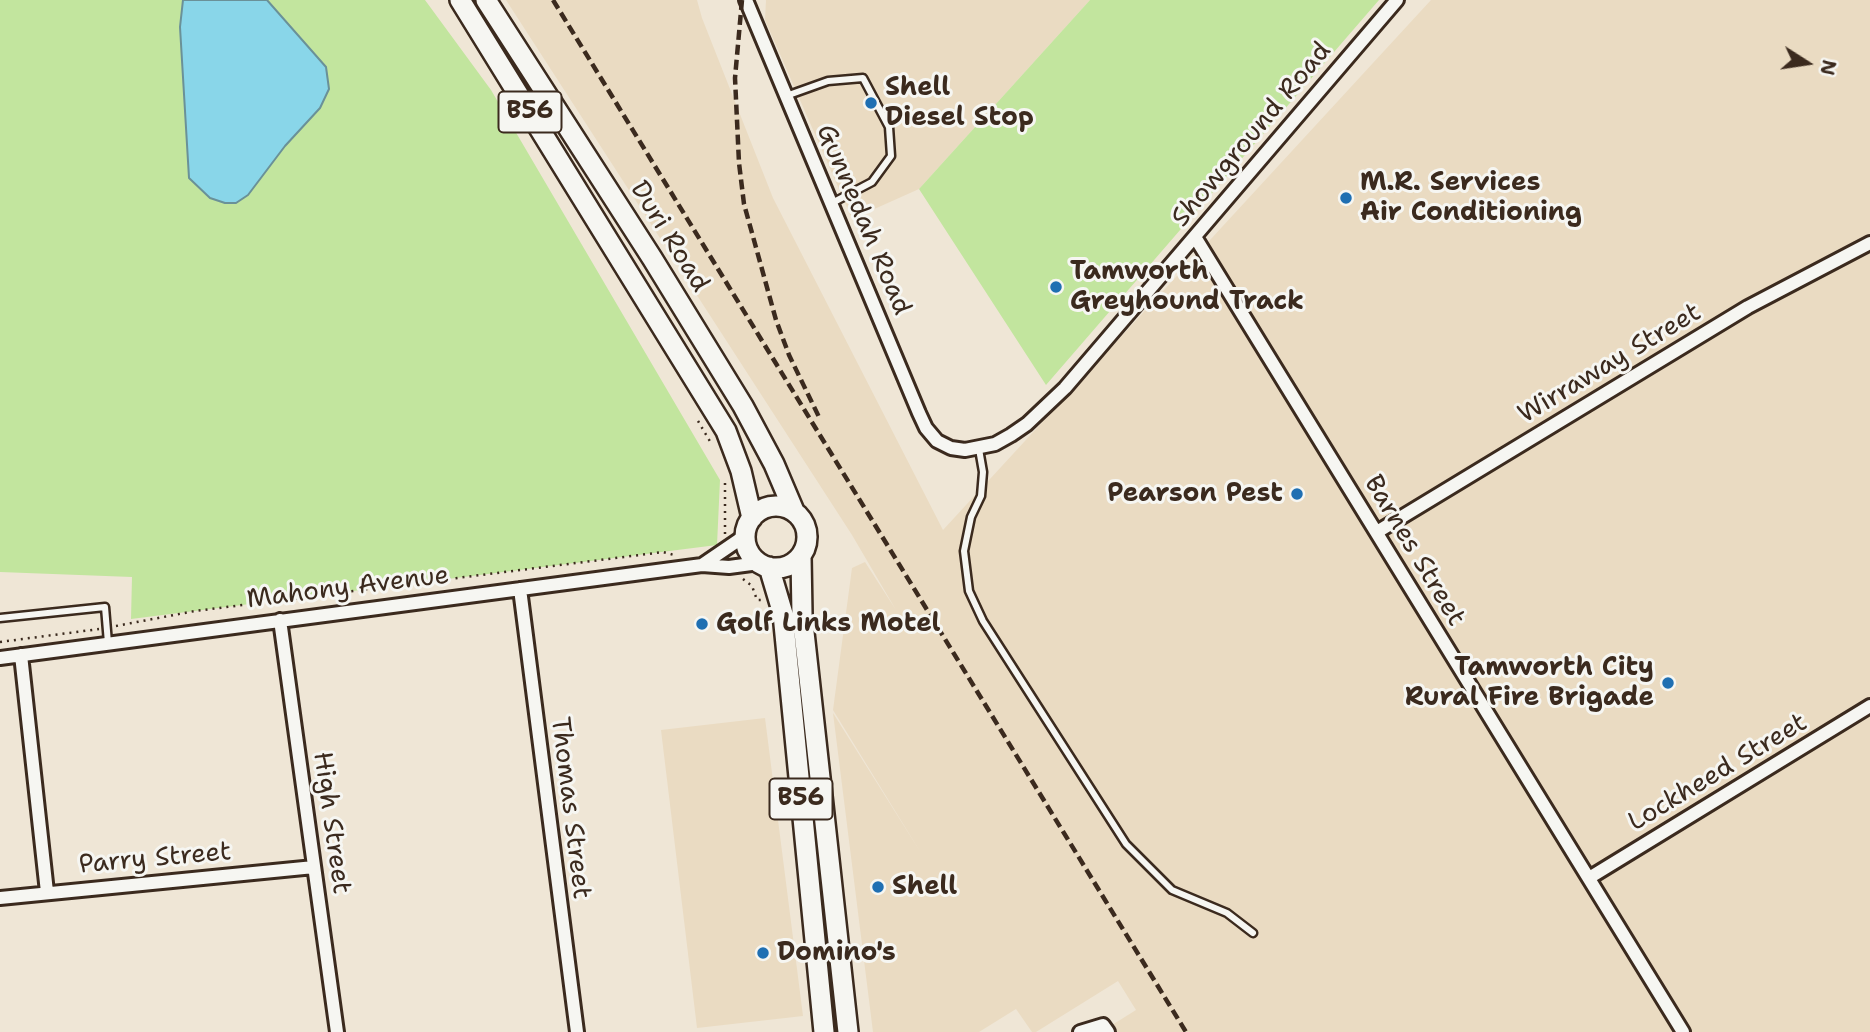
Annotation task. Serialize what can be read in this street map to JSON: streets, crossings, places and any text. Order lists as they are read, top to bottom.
{
  "streets": {
    "main road": ["B56", "Duri Road"],
    "street": [
      "Showground Road",
      "Gunnedah Road",
      "Wirraway Street",
      "Barnes Street",
      "Mahony Avenue",
      "Lockheed Street",
      "Thomas Street",
      "High Street",
      "Parry Street"
    ]
  },
  "crossings": [
    ["B56", "Duri Road"],
    ["B56", "Mahony Avenue"],
    ["Showground Road", "Gunnedah Road"],
    ["Showground Road", "Barnes Street"],
    ["Duri Road", "Mahony Avenue"],
    ["Wirraway Street", "Barnes Street"],
    ["Barnes Street", "Lockheed Street"],
    ["Mahony Avenue", "Thomas Street"],
    ["Mahony Avenue", "High Street"],
    ["High Street", "Parry Street"]
  ],
  "places": [
    "Shell Diesel Stop",
    "M.R. Services Air Conditioning",
    "Tamworth Greyhound Track",
    "Pearson Pest",
    "Golf Links Motel",
    "Tamworth City Rural Fire Brigade",
    "Shell",
    "Domino's"
  ],
  "north": "right"
}
